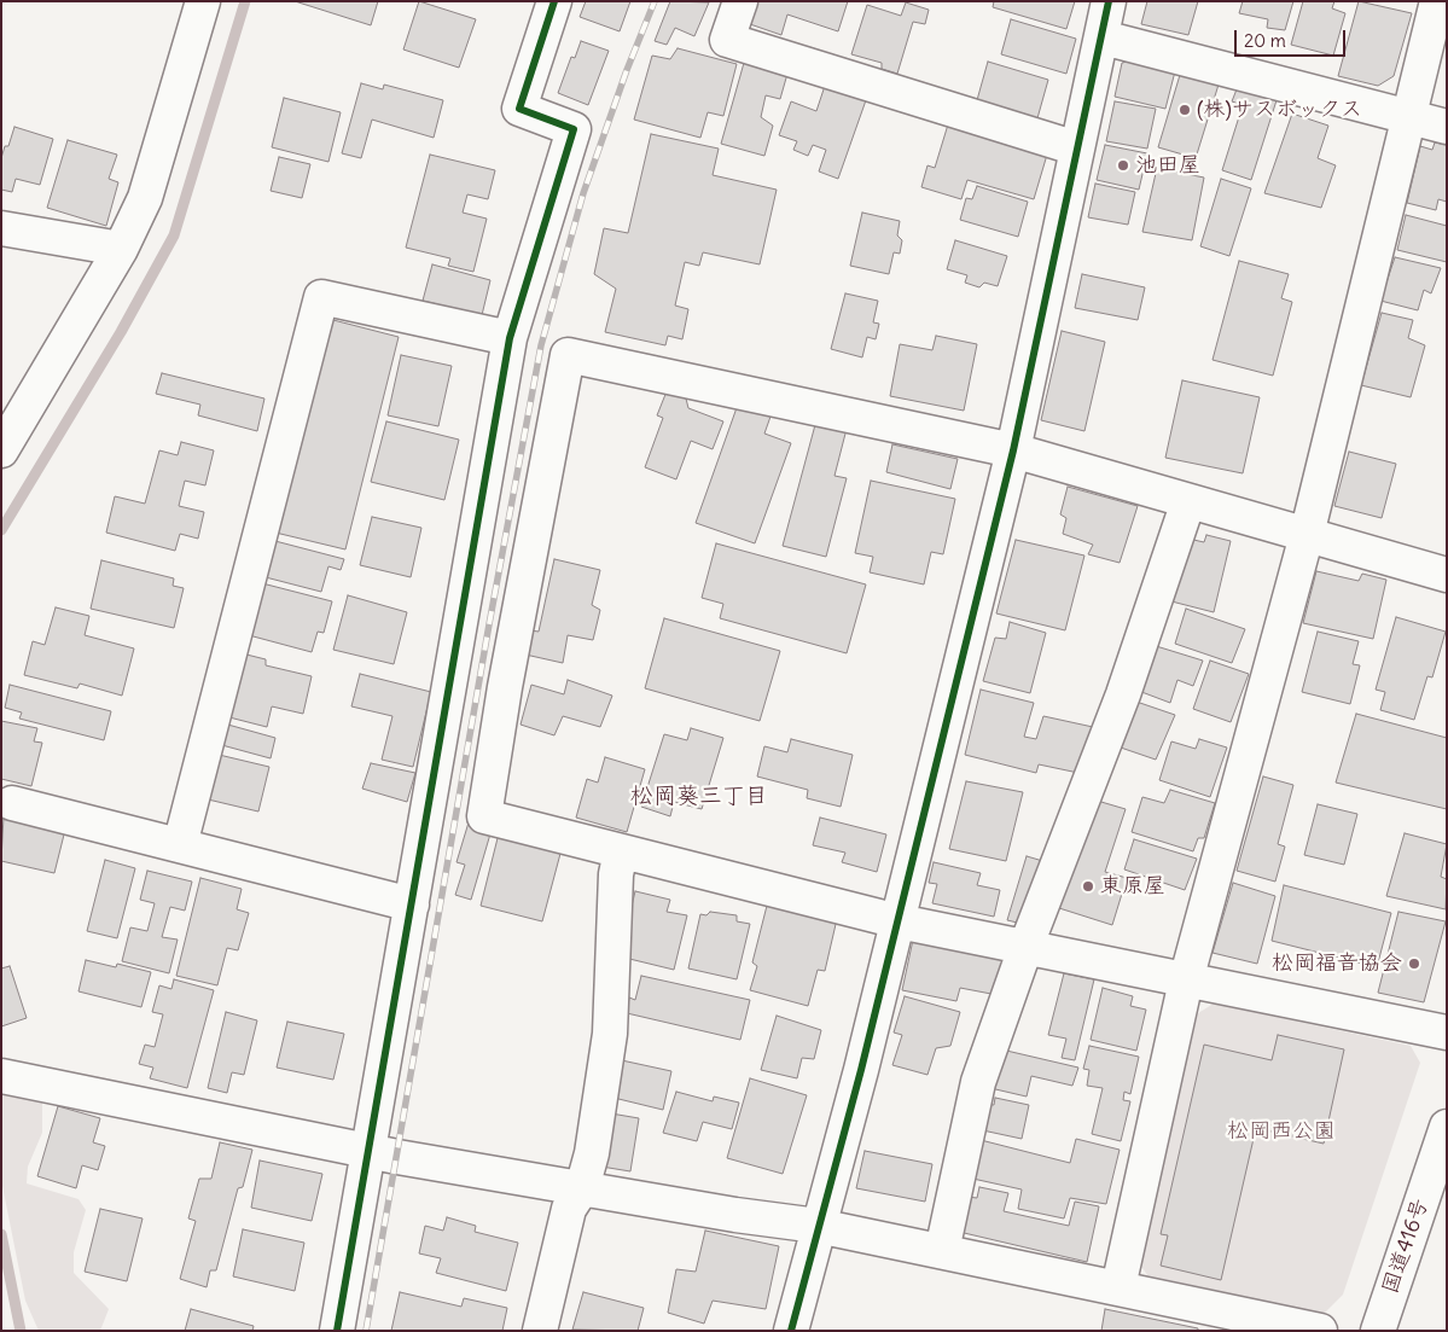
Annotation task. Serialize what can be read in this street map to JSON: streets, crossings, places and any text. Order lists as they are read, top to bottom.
{
  "streets": {
    "main road": ["国道416号"]
  },
  "districts": ["松岡葵三丁目"],
  "parks": ["松岡西公園"],
  "places": [
    "(株)サスボックス",
    "池田屋",
    "東原屋",
    "松岡福音協会"
  ],
  "scale_bar": "20 m"
}
